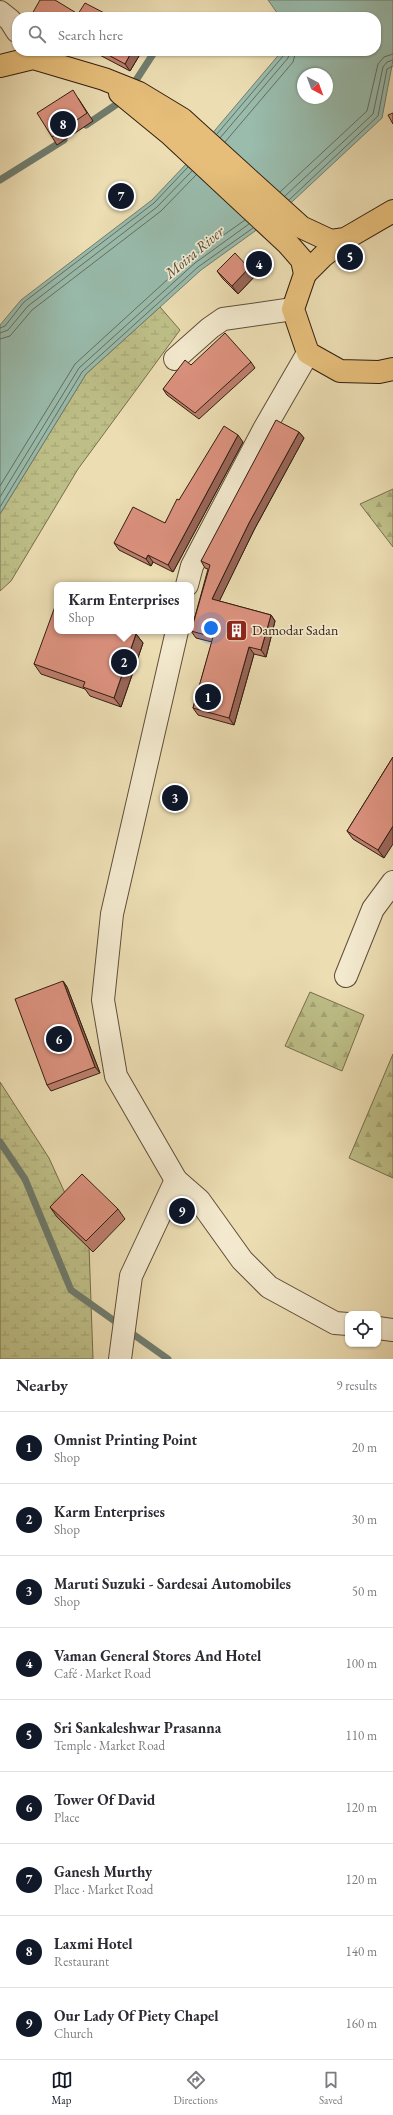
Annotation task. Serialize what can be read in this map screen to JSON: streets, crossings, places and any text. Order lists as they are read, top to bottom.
{
  "water": ["Moira River"],
  "places": {
    "building": ["Damodar Sadan"]
  },
  "north": "bottom right",
  "page": {
    "search": "Search here",
    "pins": [
      "8",
      "7",
      "5",
      "4",
      "2",
      "1",
      "3",
      "6",
      "9"
    ],
    "popup": ["Karm Enterprises", "Shop"],
    "heading": ["Nearby", "9 results"],
    "list": [
      {
        "mark": "1",
        "name": "Omnist Printing Point",
        "note": "Shop",
        "value": "20 m"
      },
      {
        "mark": "2",
        "name": "Karm Enterprises",
        "note": "Shop",
        "value": "30 m"
      },
      {
        "mark": "3",
        "name": "Maruti Suzuki - Sardesai Automobiles",
        "note": "Shop",
        "value": "50 m"
      },
      {
        "mark": "4",
        "name": "Vaman General Stores And Hotel",
        "note": "Café · Market Road",
        "value": "100 m"
      },
      {
        "mark": "5",
        "name": "Sri Sankaleshwar Prasanna",
        "note": "Temple · Market Road",
        "value": "110 m"
      },
      {
        "mark": "6",
        "name": "Tower Of David",
        "note": "Place",
        "value": "120 m"
      },
      {
        "mark": "7",
        "name": "Ganesh Murthy",
        "note": "Place · Market Road",
        "value": "120 m"
      },
      {
        "mark": "8",
        "name": "Laxmi Hotel",
        "note": "Restaurant",
        "value": "140 m"
      },
      {
        "mark": "9",
        "name": "Our Lady Of Piety Chapel",
        "note": "Church",
        "value": "160 m"
      }
    ],
    "nav": ["Map", "Directions", "Saved"]
  }
}
